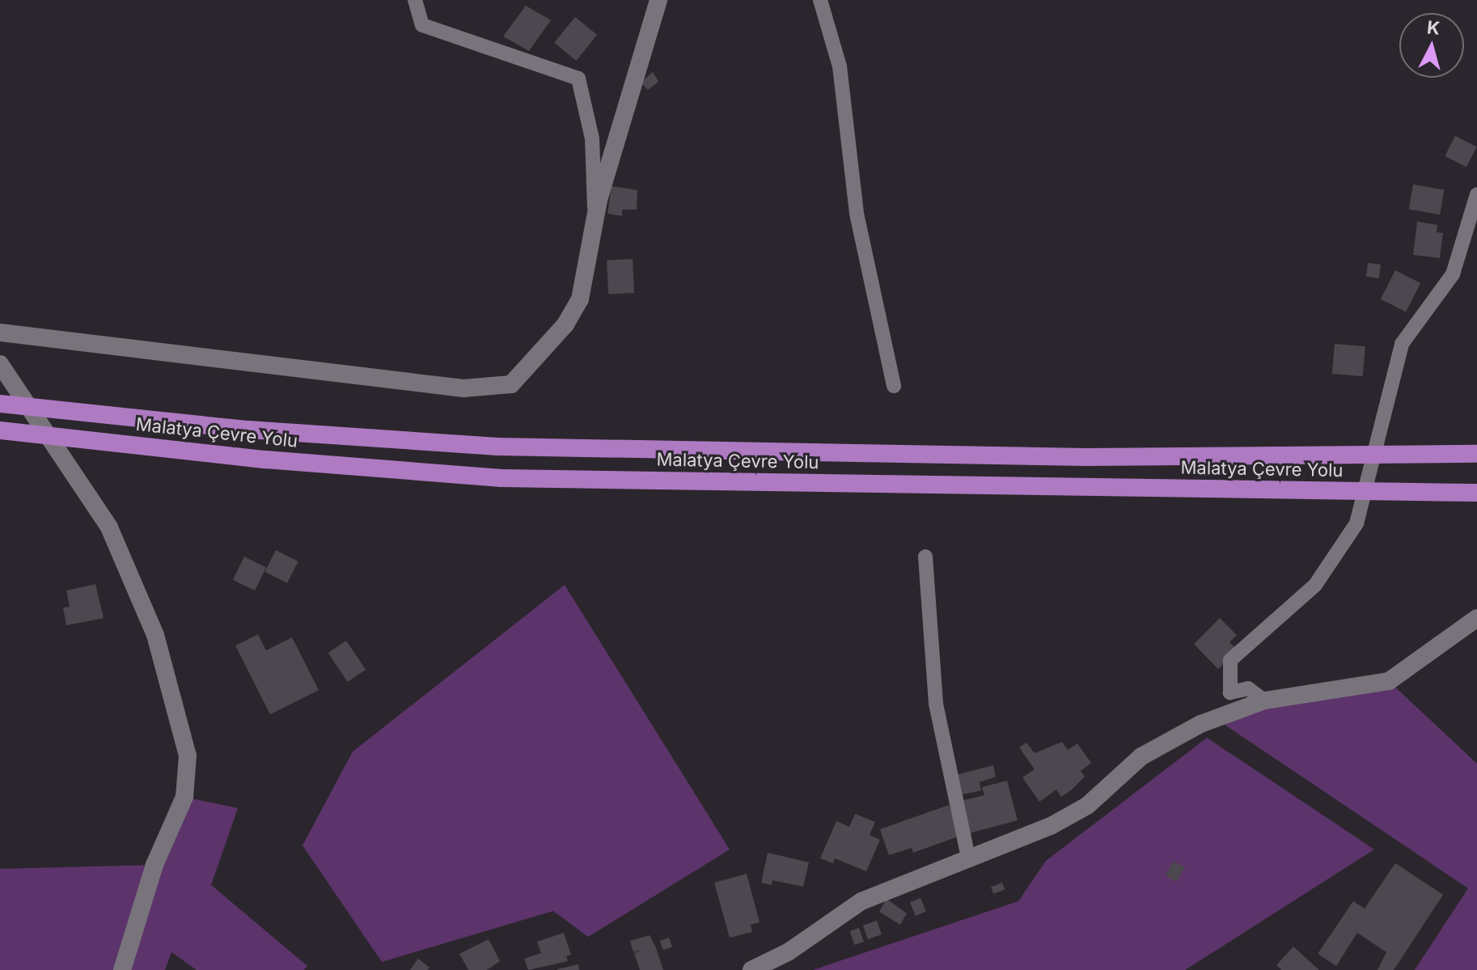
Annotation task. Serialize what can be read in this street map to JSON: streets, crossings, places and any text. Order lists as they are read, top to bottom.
{
  "streets": {
    "highway": ["Malatya Çevre Yolu"]
  },
  "north": "top"
}
